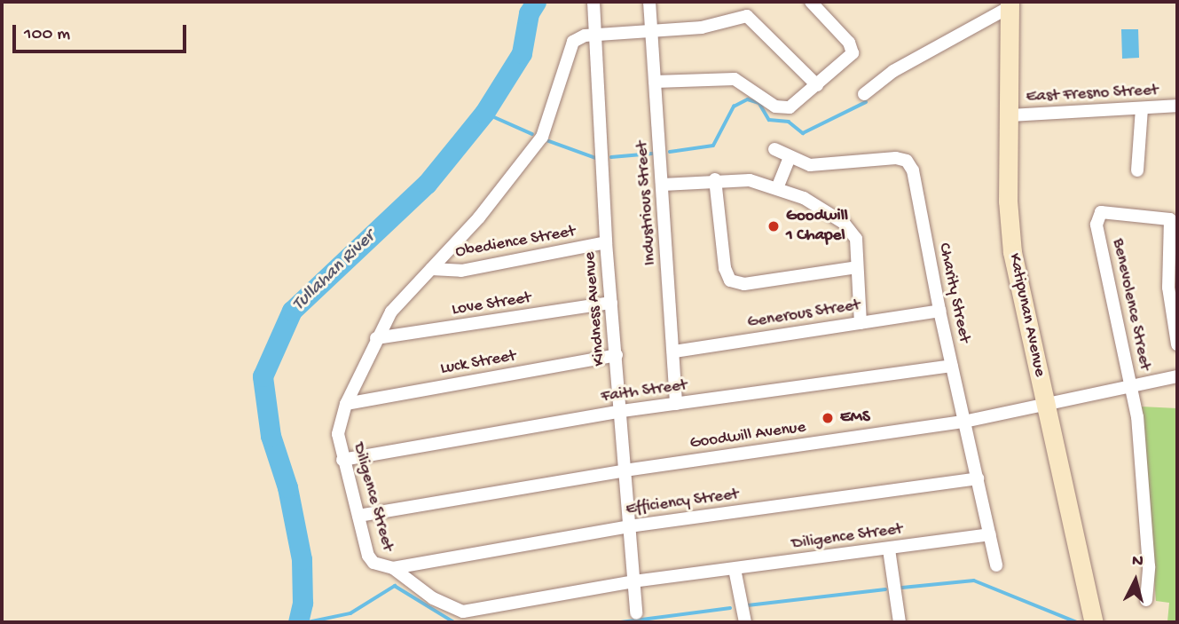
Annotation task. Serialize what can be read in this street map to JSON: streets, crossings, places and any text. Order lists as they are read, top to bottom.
{
  "streets": {
    "main road": ["Katipunan Avenue"],
    "street": [
      "East Fresno Street",
      "Industrious Street",
      "Obedience Street",
      "Charity Street",
      "Love Street",
      "Benevolence Street",
      "Kindness Avenue",
      "Generous Street",
      "Luck Street",
      "Faith Street",
      "Goodwill Avenue",
      "Diligence Street",
      "Efficiency Street"
    ]
  },
  "crossings": [
    ["East Fresno Street", "Katipunan Avenue"],
    ["Industrious Street", "Generous Street"],
    ["Industrious Street", "Faith Street"],
    ["Industrious Street", "Diligence Street"],
    ["Obedience Street", "Kindness Avenue"],
    ["Obedience Street", "Diligence Street"],
    ["Charity Street", "Generous Street"],
    ["Charity Street", "Faith Street"],
    ["Charity Street", "Goodwill Avenue"],
    ["Charity Street", "Diligence Street"],
    ["Charity Street", "Efficiency Street"],
    ["Love Street", "Kindness Avenue"],
    ["Love Street", "Diligence Street"],
    ["Benevolence Street", "Goodwill Avenue"],
    ["Kindness Avenue", "Luck Street"],
    ["Kindness Avenue", "Faith Street"],
    ["Kindness Avenue", "Goodwill Avenue"],
    ["Kindness Avenue", "Diligence Street"],
    ["Kindness Avenue", "Efficiency Street"],
    ["Katipunan Avenue", "Goodwill Avenue"],
    ["Luck Street", "Diligence Street"],
    ["Faith Street", "Diligence Street"],
    ["Goodwill Avenue", "Diligence Street"],
    ["Diligence Street", "Efficiency Street"]
  ],
  "water": ["Tullahan River"],
  "places": ["Goodwill 1 Chapel", "EMS"],
  "scale_bar": "100 m",
  "north": "top"
}
